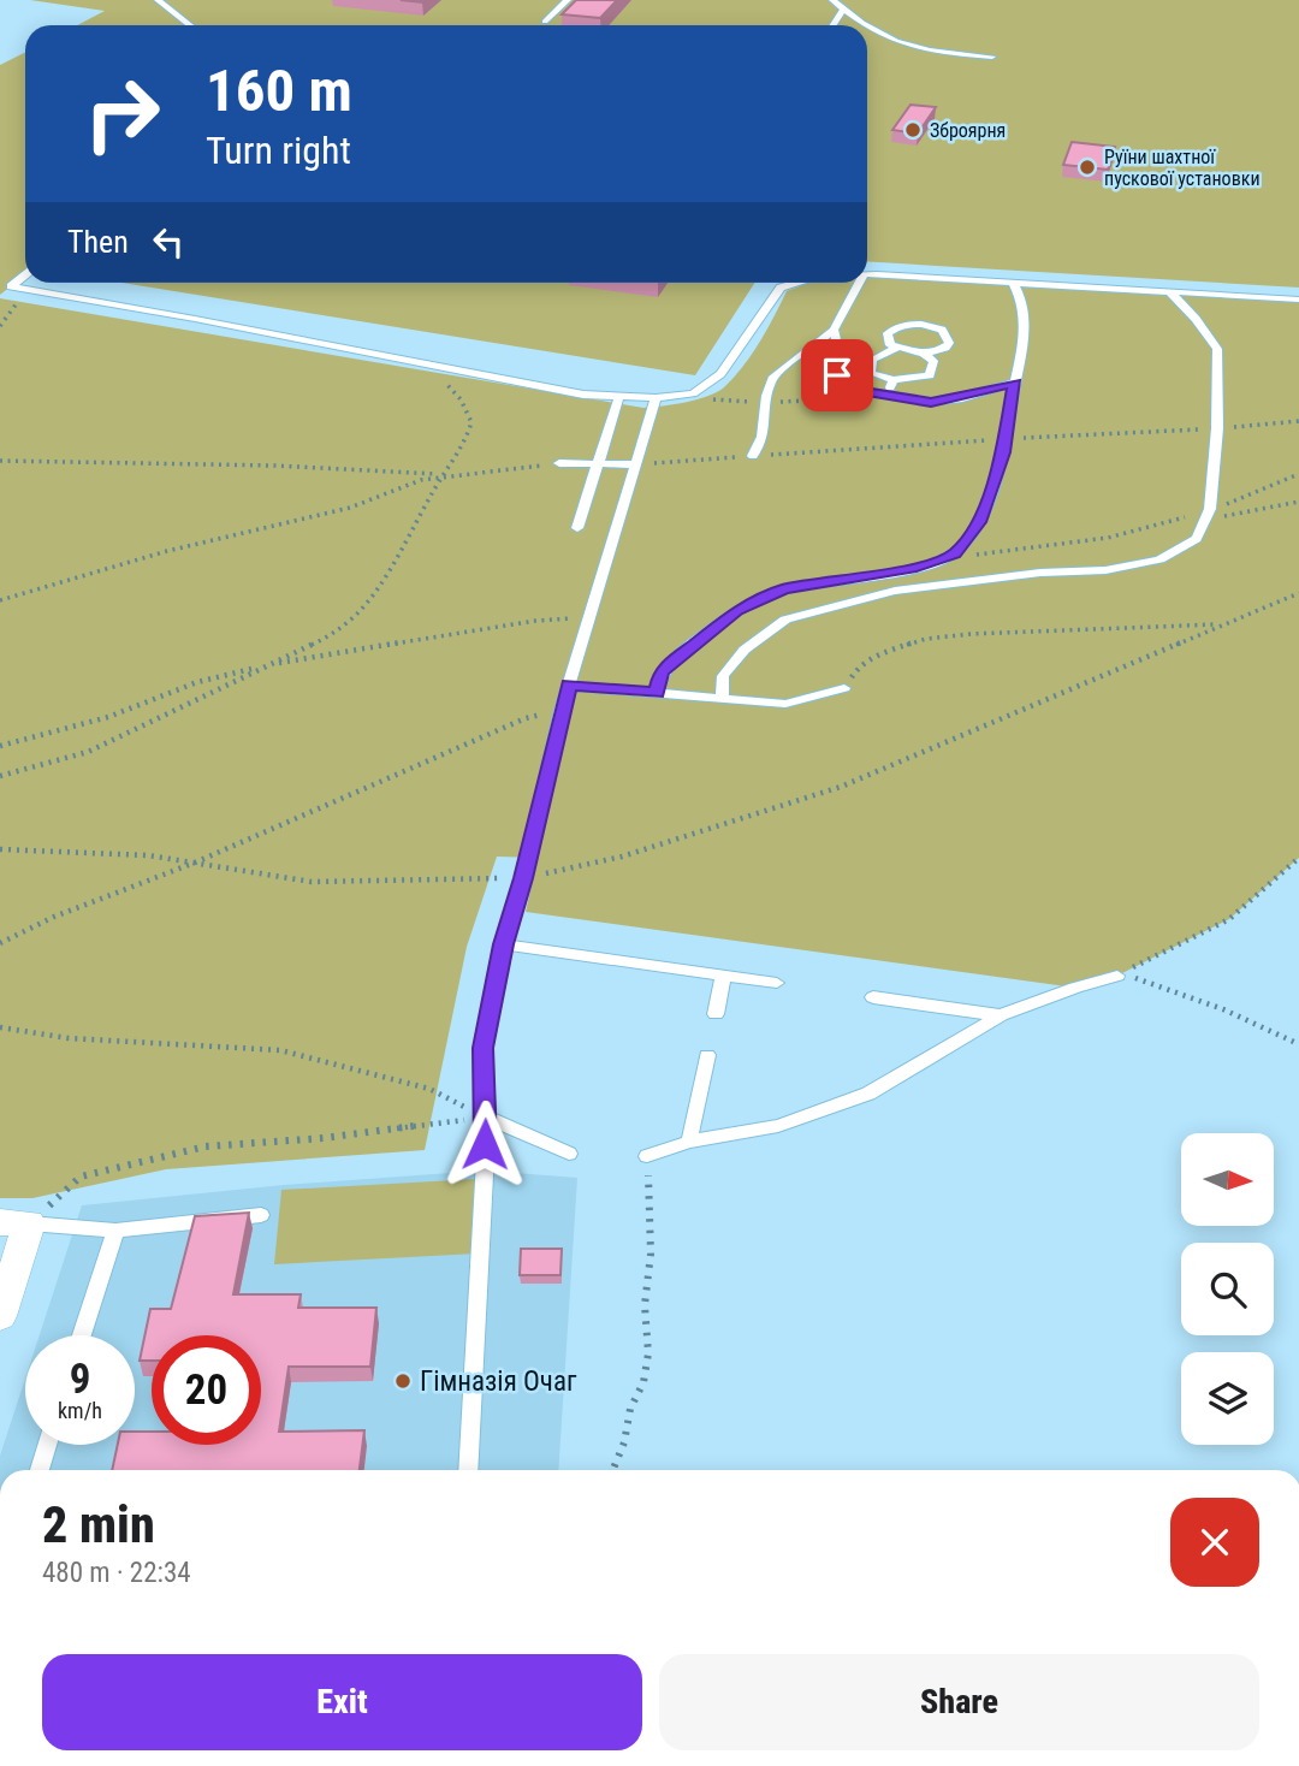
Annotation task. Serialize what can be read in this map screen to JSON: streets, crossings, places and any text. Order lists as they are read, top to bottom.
{
  "places": ["Зброярня", "Руїни шахтної пускової установки", "Гімназія Очаг"],
  "north": "right",
  "page": {
    "turn": ["160 m", "Turn right"],
    "then": "Then",
    "speed": "9 km/h",
    "limit": "20",
    "heading": ["2 min", "480 m · 22:34"],
    "buttons": ["Exit", "Share"]
  }
}
